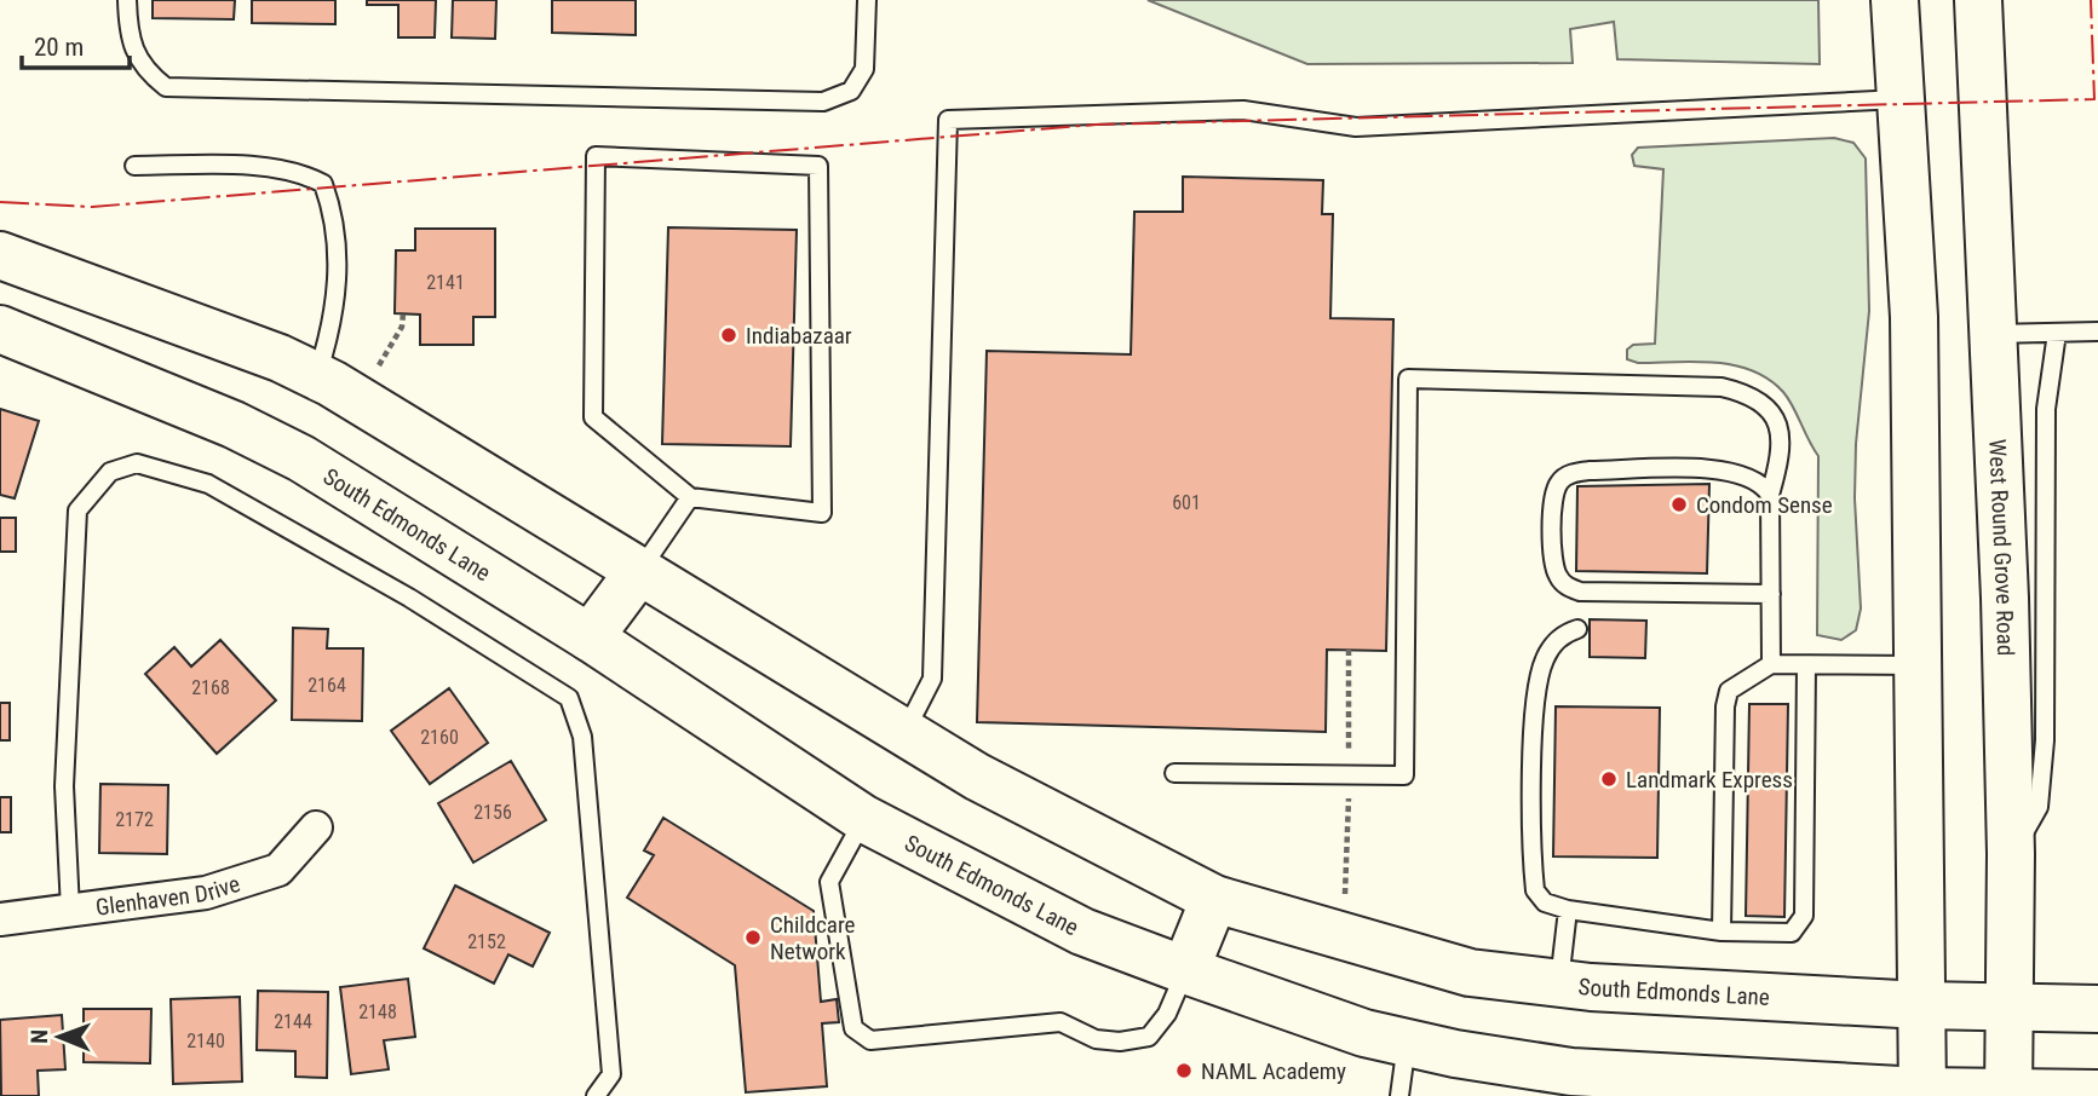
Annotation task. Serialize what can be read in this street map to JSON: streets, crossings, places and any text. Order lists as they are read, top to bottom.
{
  "streets": {
    "main road": ["South Edmonds Lane", "West Round Grove Road"],
    "street": ["Glenhaven Drive"]
  },
  "crossings": [
    ["South Edmonds Lane", "West Round Grove Road"]
  ],
  "places": [
    "Indiabazaar",
    "Condom Sense",
    "Landmark Express",
    "Childcare Network",
    "NAML Academy"
  ],
  "house_numbers": [
    "2141",
    "601",
    "2164",
    "2168",
    "2160",
    "2156",
    "2172",
    "2152",
    "2148",
    "2144",
    "2140"
  ],
  "scale_bar": "20 m",
  "north": "left"
}
